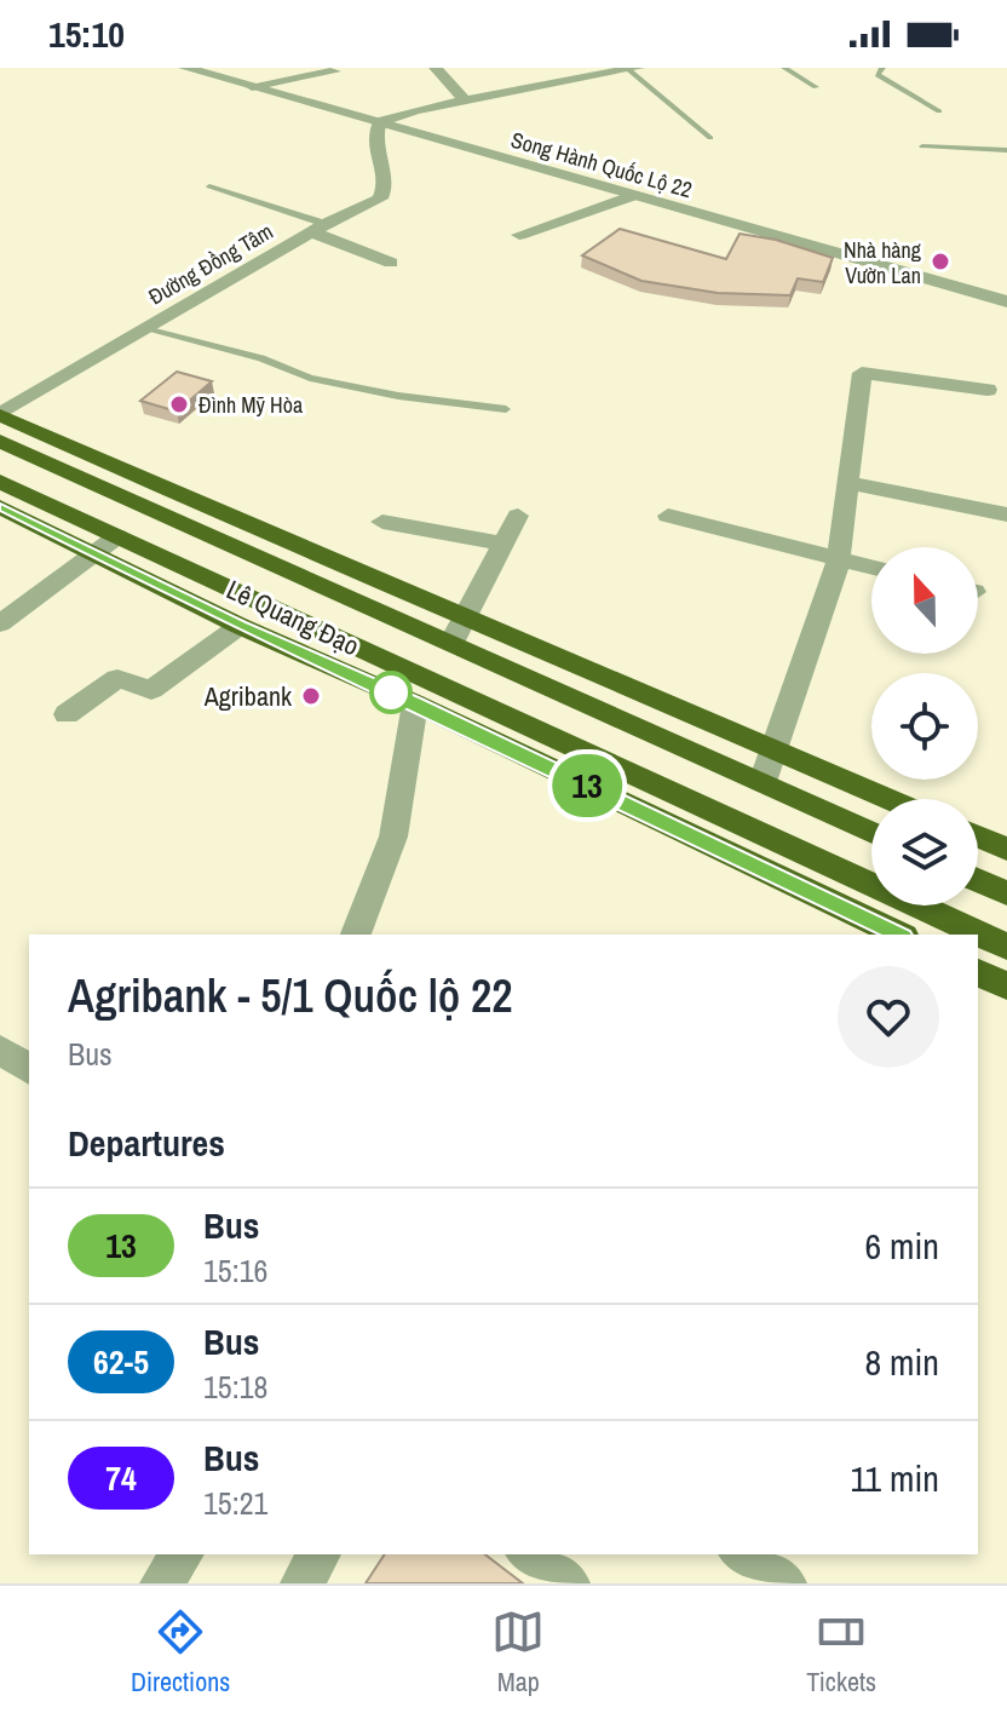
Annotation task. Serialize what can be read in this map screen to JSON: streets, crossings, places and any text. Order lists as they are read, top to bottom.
{
  "streets": {
    "highway": ["Lê Quang Đạo"],
    "street": ["Song Hành Quốc Lộ 22", "Đường Đồng Tâm"]
  },
  "crossings": [
    ["Song Hành Quốc Lộ 22", "Đường Đồng Tâm"]
  ],
  "places": ["Nhà hàng Vườn Lan", "Đình Mỹ Hòa", "Agribank"],
  "lines": ["bus line 13"],
  "north": "top",
  "page": {
    "status": "15:10",
    "on_map": "13",
    "heading": [
      ["Agribank - 5/1 Quốc lộ 22", "Bus"],
      "Departures"
    ],
    "list": [
      {
        "mark": "13",
        "name": "Bus",
        "note": "15:16",
        "value": "6 min"
      },
      {
        "mark": "62-5",
        "name": "Bus",
        "note": "15:18",
        "value": "8 min"
      },
      {
        "mark": "74",
        "name": "Bus",
        "note": "15:21",
        "value": "11 min"
      }
    ],
    "tabs": ["Directions", "Map", "Tickets"]
  }
}
